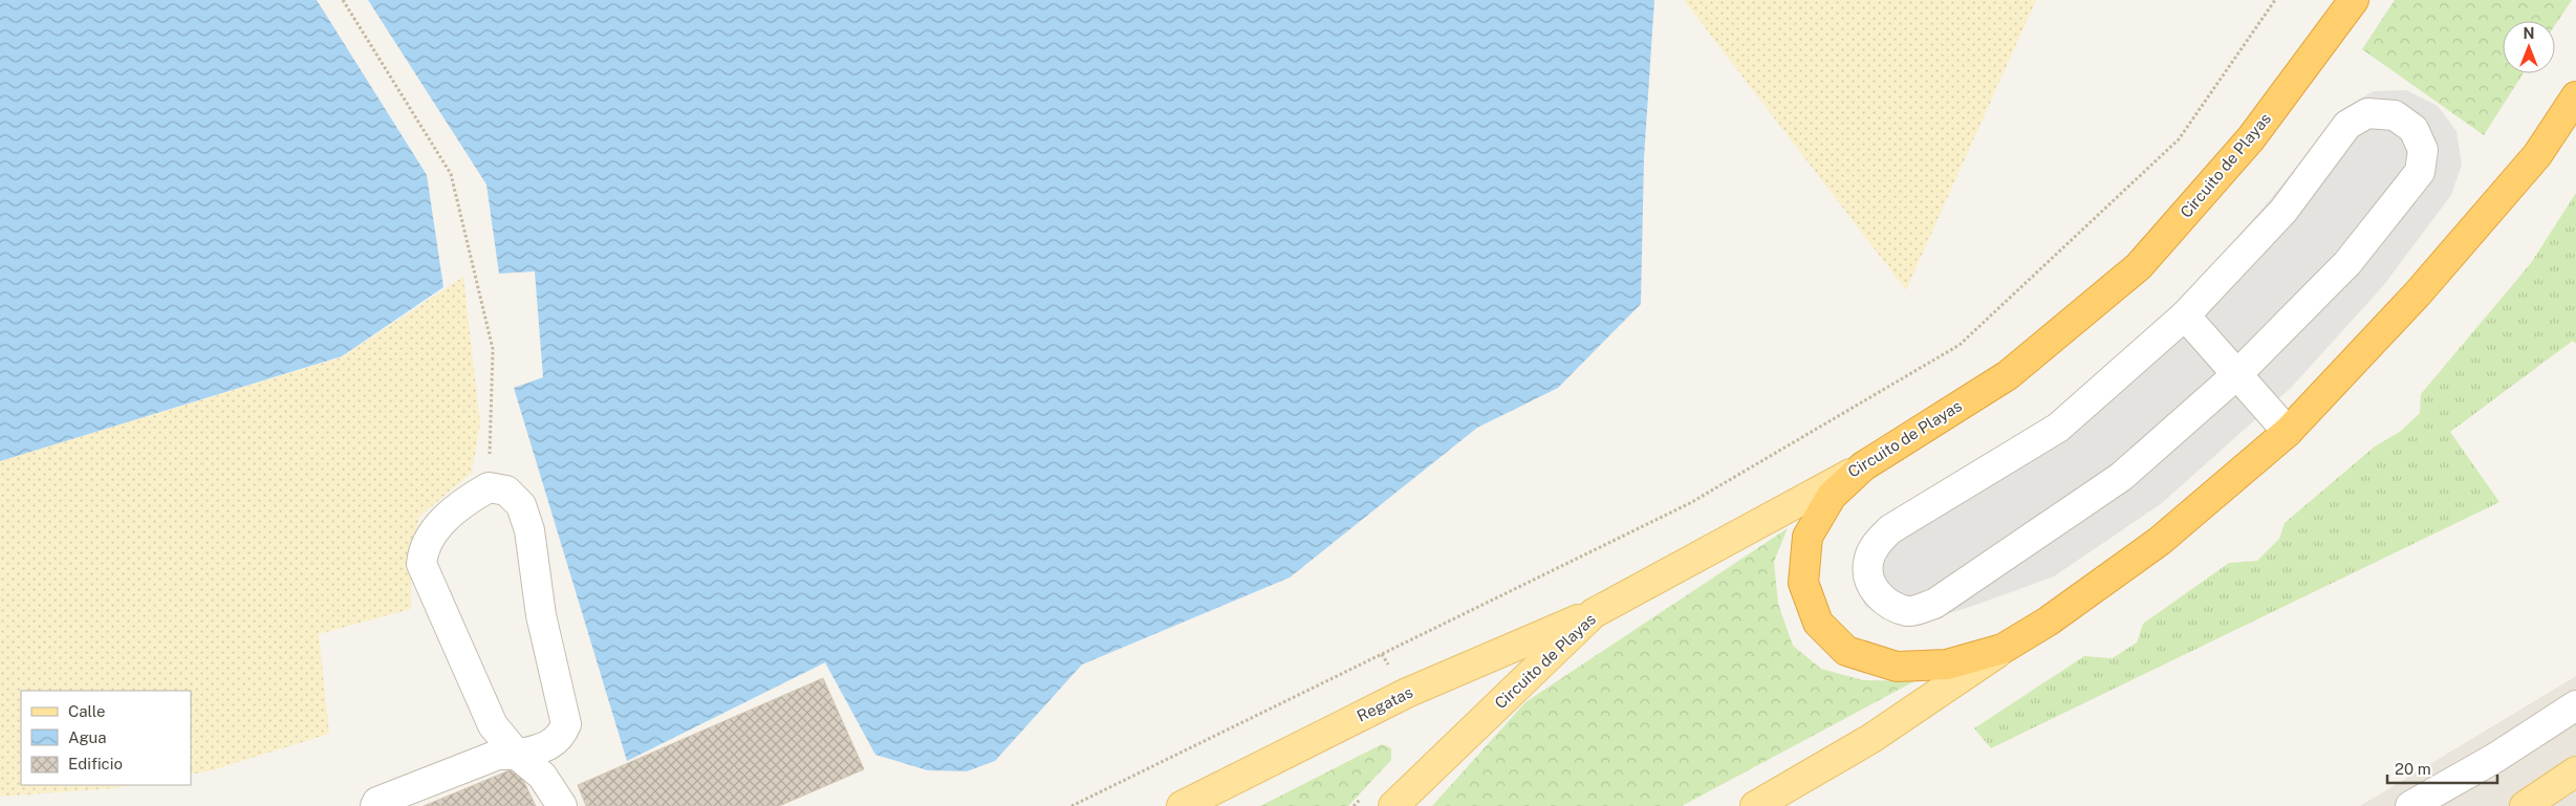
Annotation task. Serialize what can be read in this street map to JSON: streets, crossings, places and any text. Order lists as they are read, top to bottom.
{
  "streets": {
    "highway": ["Circuito de Playas"],
    "main road": ["Regatas"]
  },
  "crossings": [
    ["Circuito de Playas", "Regatas"]
  ],
  "legend": ["Calle", "Agua", "Edificio"],
  "scale_bar": "20 m",
  "north": "top"
}
